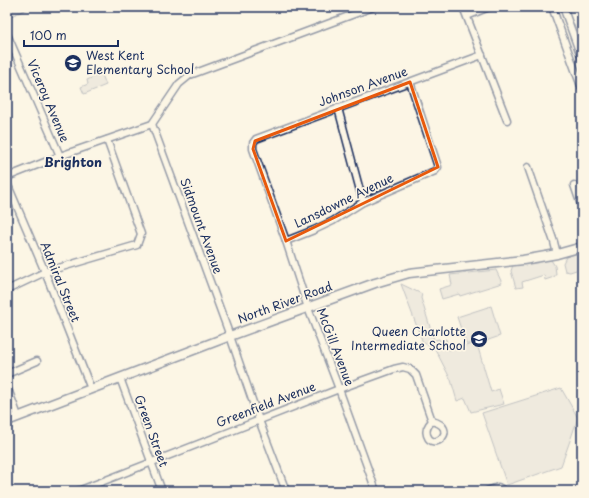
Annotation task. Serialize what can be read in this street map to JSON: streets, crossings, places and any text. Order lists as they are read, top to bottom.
{
  "streets": {
    "main road": ["North River Road"],
    "street": [
      "Johnson Avenue",
      "Viceroy Avenue",
      "Lansdowne Avenue",
      "Sidmount Avenue",
      "Admiral Street",
      "McGill Avenue",
      "Greenfield Avenue",
      "Green Street"
    ]
  },
  "crossings": [
    ["Johnson Avenue", "Lansdowne Avenue"],
    ["Johnson Avenue", "McGill Avenue"],
    ["Lansdowne Avenue", "McGill Avenue"],
    ["Sidmount Avenue", "North River Road"],
    ["Sidmount Avenue", "Greenfield Avenue"],
    ["Admiral Street", "North River Road"],
    ["North River Road", "McGill Avenue"],
    ["North River Road", "Green Street"],
    ["McGill Avenue", "Greenfield Avenue"],
    ["Greenfield Avenue", "Green Street"]
  ],
  "districts": ["Brighton"],
  "places": {
    "school or university": ["West Kent Elementary School", "Queen Charlotte Intermediate School"]
  },
  "scale_bar": "100 m"
}
